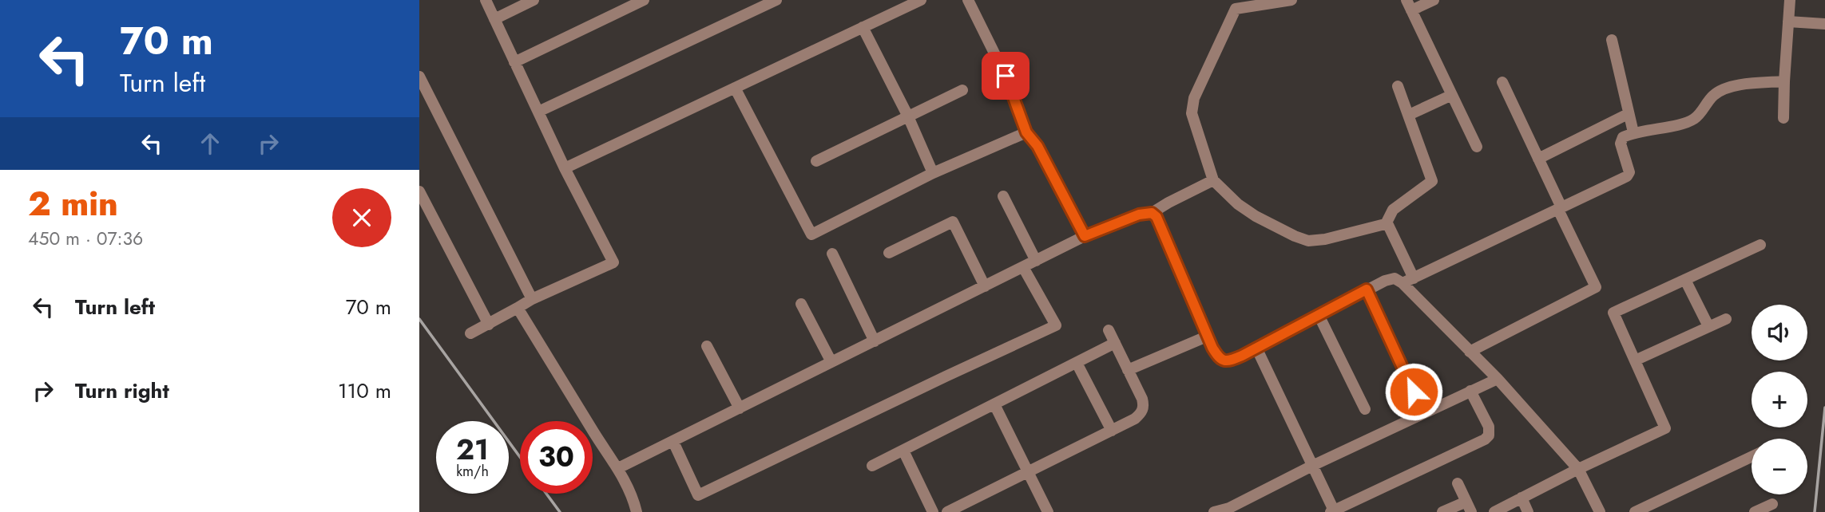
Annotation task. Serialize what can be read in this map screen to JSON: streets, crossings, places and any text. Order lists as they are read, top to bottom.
{
  "page": {
    "turn": ["70 m", "Turn left"],
    "heading": ["2 min", "450 m · 07:36"],
    "list": [
      {
        "name": "Turn left",
        "value": "70 m"
      },
      {
        "name": "Turn right",
        "value": "110 m"
      }
    ],
    "map_buttons": ["+", "−"],
    "speed": "21 km/h",
    "limit": "30"
  }
}
